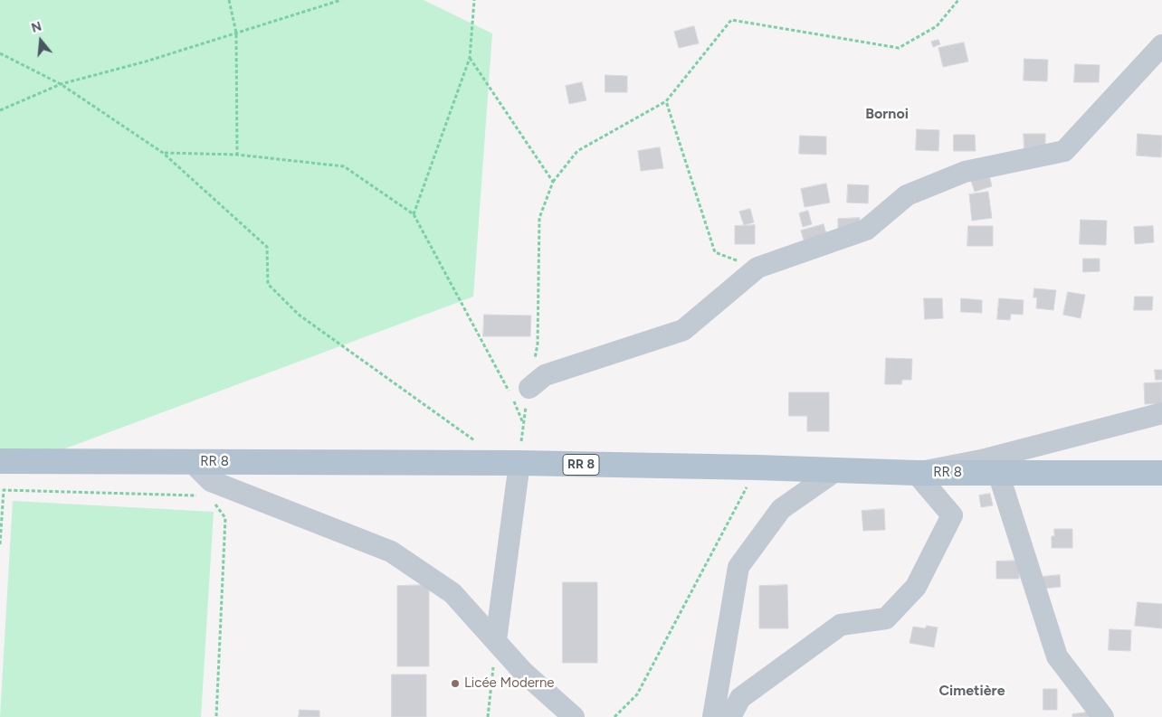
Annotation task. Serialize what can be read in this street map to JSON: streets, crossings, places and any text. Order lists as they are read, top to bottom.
{
  "streets": {
    "main road": ["RR 8"]
  },
  "districts": ["Bornoi", "Cimetière"],
  "places": ["Licée Moderne"],
  "north": "top"
}
